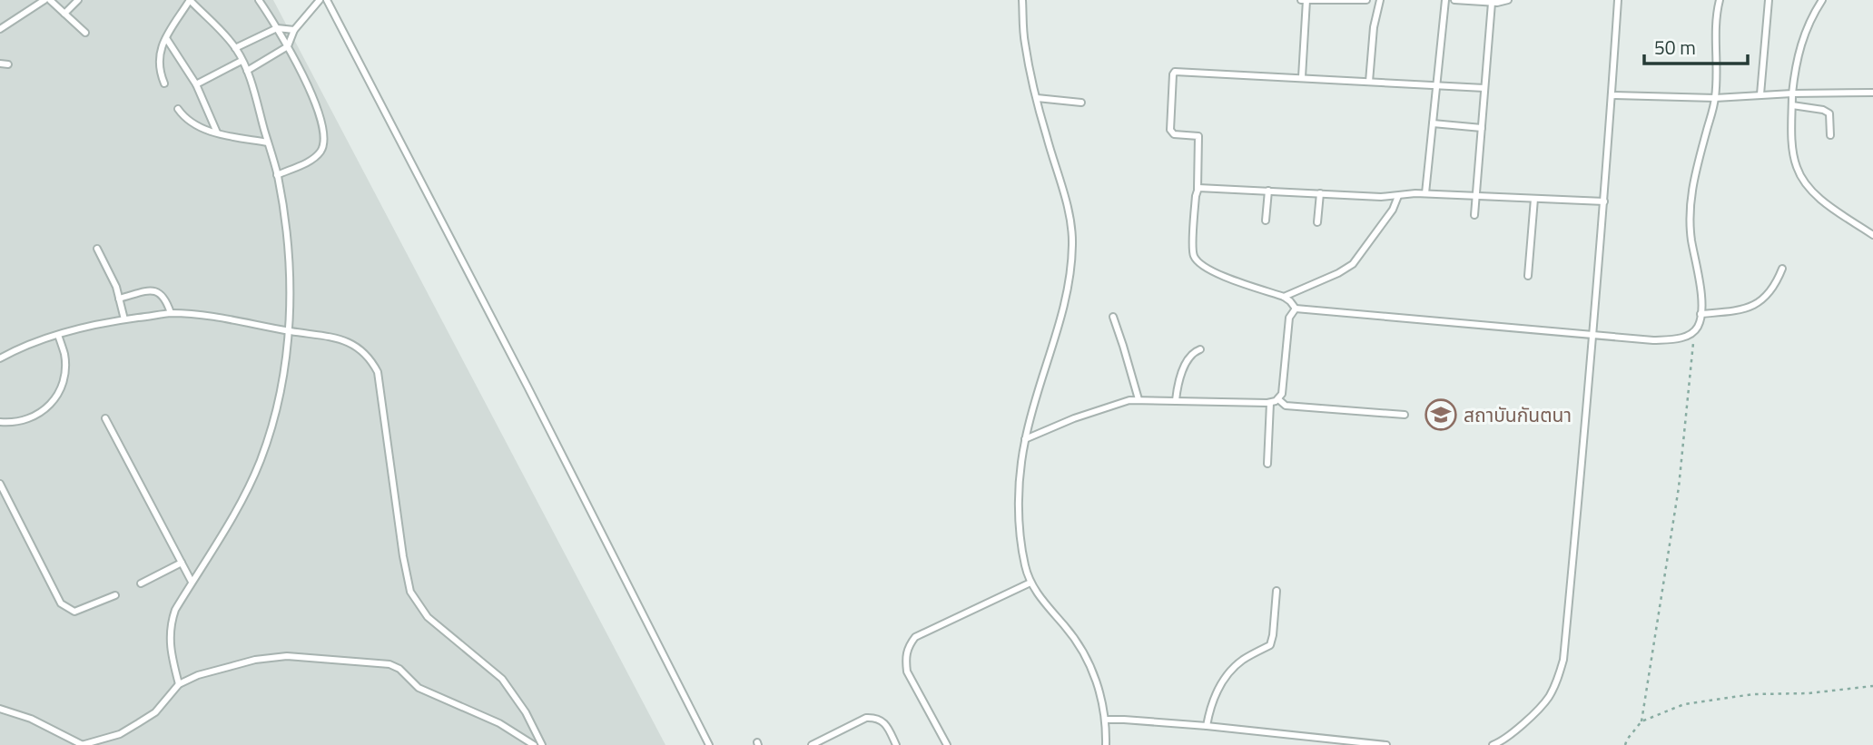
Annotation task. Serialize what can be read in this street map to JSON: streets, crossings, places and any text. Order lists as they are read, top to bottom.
{
  "places": {
    "school or university": ["สถาบันกันตนา"]
  },
  "scale_bar": "50 m"
}
